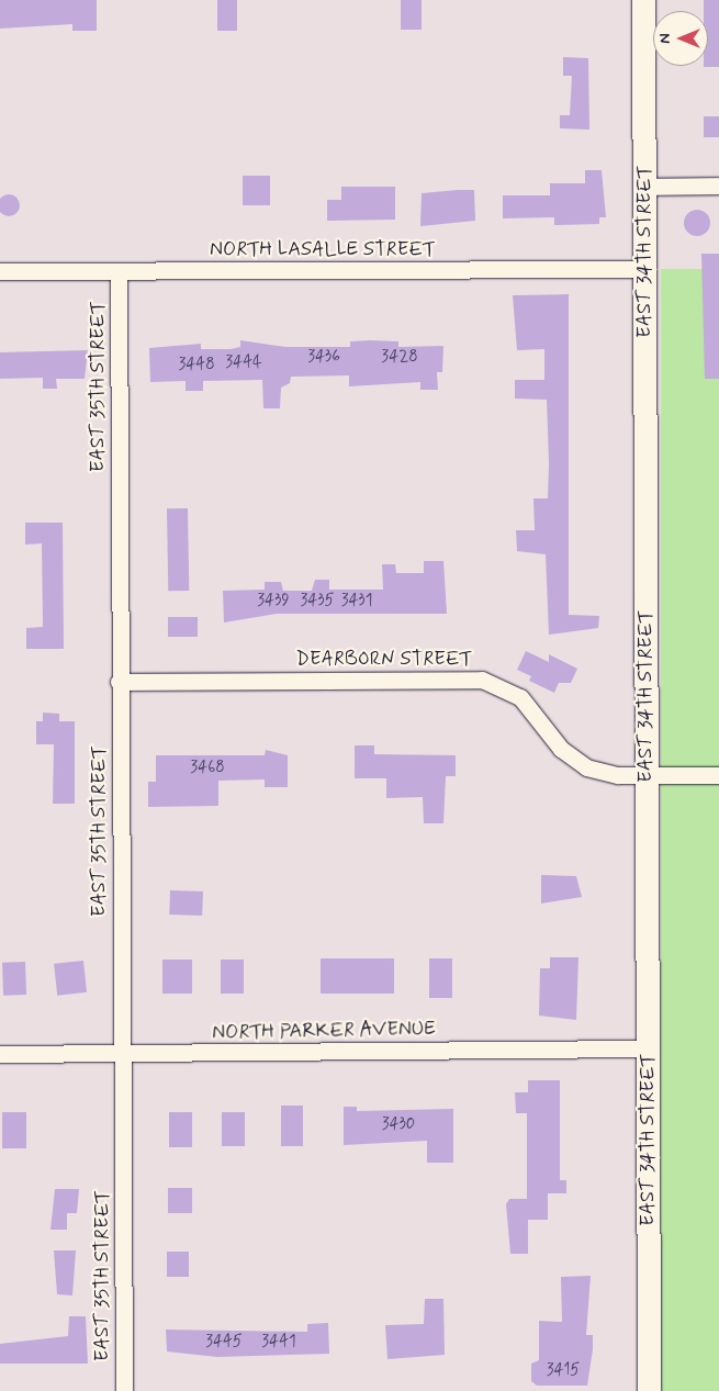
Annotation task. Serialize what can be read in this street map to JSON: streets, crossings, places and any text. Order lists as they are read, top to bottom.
{
  "streets": {
    "main road": ["EAST 34TH STREET"],
    "street": [
      "NORTH LASALLE STREET",
      "EAST 35TH STREET",
      "DEARBORN STREET",
      "NORTH PARKER AVENUE"
    ]
  },
  "crossings": [
    ["NORTH LASALLE STREET", "EAST 34TH STREET"],
    ["NORTH LASALLE STREET", "EAST 35TH STREET"],
    ["EAST 34TH STREET", "DEARBORN STREET"],
    ["EAST 34TH STREET", "NORTH PARKER AVENUE"],
    ["EAST 35TH STREET", "DEARBORN STREET"],
    ["EAST 35TH STREET", "NORTH PARKER AVENUE"]
  ],
  "house_numbers": [
    "3436",
    "3428",
    "3444",
    "3448",
    "3439",
    "3435",
    "3431",
    "3468",
    "3430",
    "3445",
    "3441",
    "3415"
  ],
  "north": "left"
}
